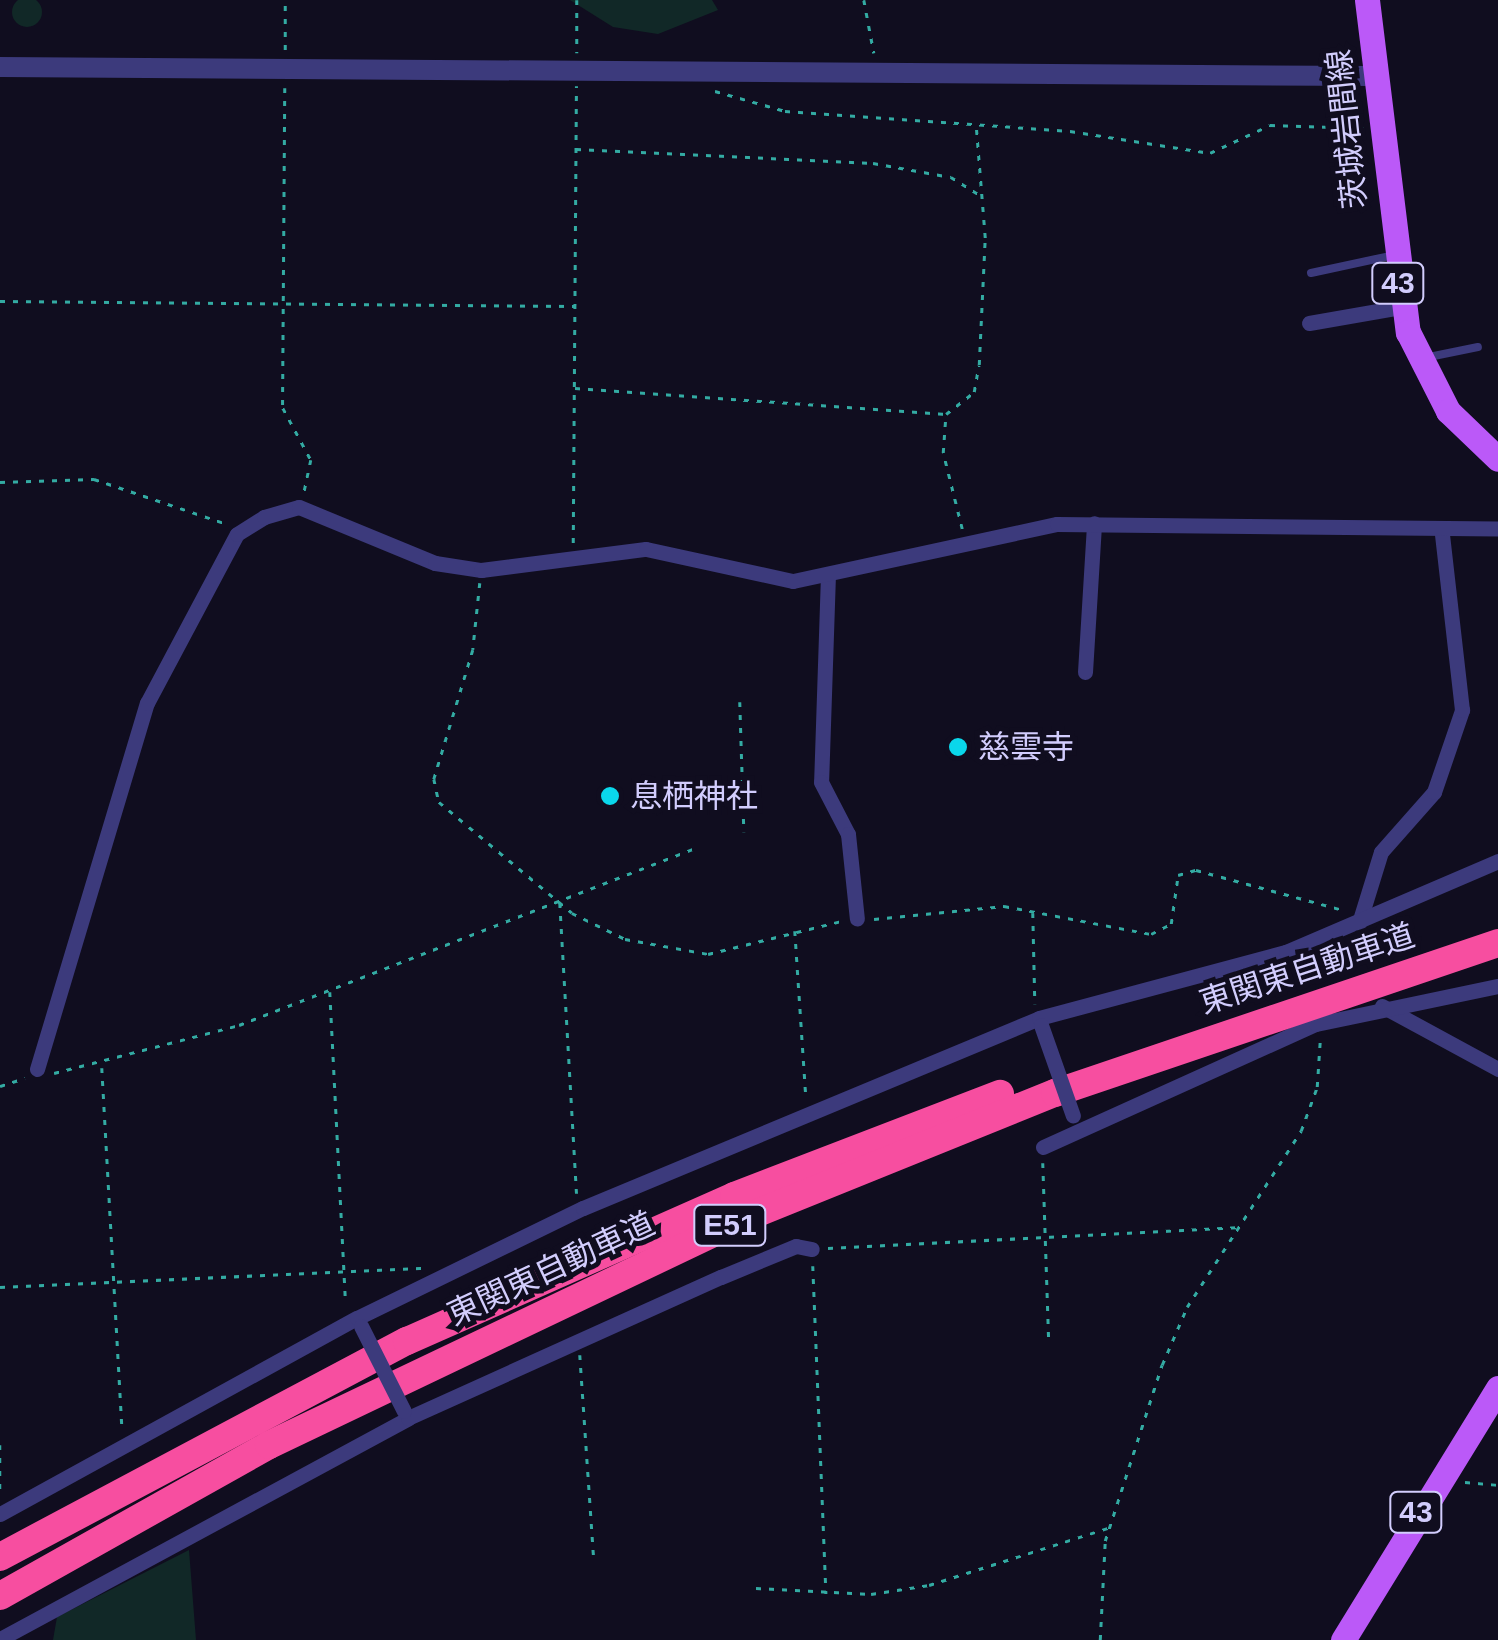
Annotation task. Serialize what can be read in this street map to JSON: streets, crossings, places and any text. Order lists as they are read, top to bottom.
{
  "streets": {
    "highway": ["東関東自動車道", "E51"],
    "main road": ["茨城岩間線", "43"]
  },
  "places": ["慈雲寺", "息栖神社"]
}
